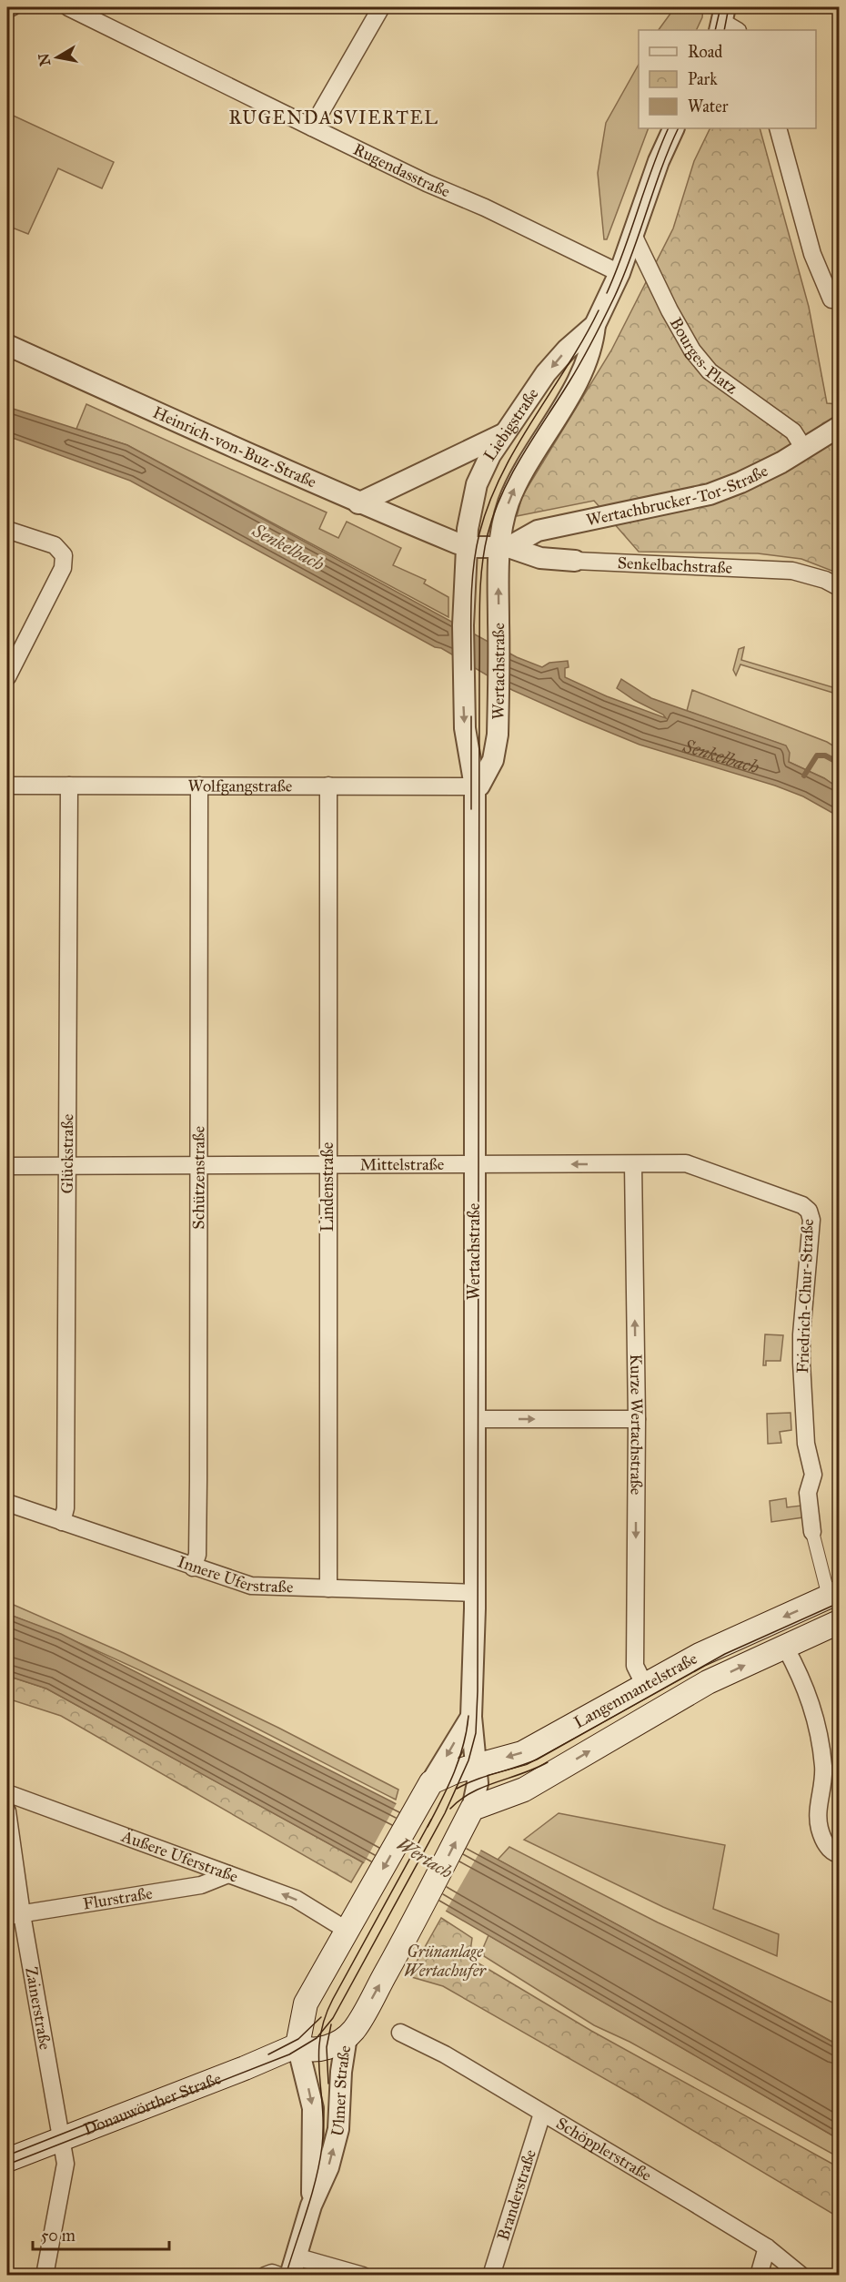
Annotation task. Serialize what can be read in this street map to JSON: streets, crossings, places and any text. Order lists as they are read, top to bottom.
{
  "streets": {
    "main road": ["Langenmantelstraße", "Ulmer Straße", "Donauwörther Straße"],
    "street": [
      "Rugendasstraße",
      "Bourges-Platz",
      "Liebigstraße",
      "Heinrich-von-Buz-Straße",
      "Wertachbrucker-Tor-Straße",
      "Senkelbachstraße",
      "Wertachstraße",
      "Wolfgangstraße",
      "Glückstraße",
      "Mittelstraße",
      "Schützenstraße",
      "Lindenstraße",
      "Friedrich-Chur-Straße",
      "Kurze Wertachstraße",
      "Innere Uferstraße",
      "Äußere Uferstraße",
      "Flurstraße",
      "Zainerstraße",
      "Schöpplerstraße",
      "Branderstraße"
    ]
  },
  "crossings": [
    ["Rugendasstraße", "Liebigstraße"],
    ["Bourges-Platz", "Liebigstraße"],
    ["Bourges-Platz", "Wertachbrucker-Tor-Straße"],
    ["Liebigstraße", "Heinrich-von-Buz-Straße"],
    ["Liebigstraße", "Wertachbrucker-Tor-Straße"],
    ["Liebigstraße", "Senkelbachstraße"],
    ["Liebigstraße", "Wertachstraße"],
    ["Heinrich-von-Buz-Straße", "Wertachbrucker-Tor-Straße"],
    ["Heinrich-von-Buz-Straße", "Senkelbachstraße"],
    ["Heinrich-von-Buz-Straße", "Wertachstraße"],
    ["Wertachbrucker-Tor-Straße", "Senkelbachstraße"],
    ["Wertachbrucker-Tor-Straße", "Wertachstraße"],
    ["Senkelbachstraße", "Wertachstraße"],
    ["Wertachstraße", "Wolfgangstraße"],
    ["Wertachstraße", "Mittelstraße"],
    ["Wertachstraße", "Innere Uferstraße"],
    ["Wertachstraße", "Langenmantelstraße"],
    ["Wertachstraße", "Ulmer Straße"],
    ["Wolfgangstraße", "Glückstraße"],
    ["Wolfgangstraße", "Schützenstraße"],
    ["Wolfgangstraße", "Lindenstraße"],
    ["Glückstraße", "Mittelstraße"],
    ["Glückstraße", "Innere Uferstraße"],
    ["Mittelstraße", "Schützenstraße"],
    ["Mittelstraße", "Lindenstraße"],
    ["Mittelstraße", "Friedrich-Chur-Straße"],
    ["Mittelstraße", "Kurze Wertachstraße"],
    ["Schützenstraße", "Innere Uferstraße"],
    ["Lindenstraße", "Innere Uferstraße"],
    ["Friedrich-Chur-Straße", "Kurze Wertachstraße"],
    ["Friedrich-Chur-Straße", "Langenmantelstraße"],
    ["Kurze Wertachstraße", "Langenmantelstraße"],
    ["Langenmantelstraße", "Ulmer Straße"],
    ["Äußere Uferstraße", "Flurstraße"],
    ["Flurstraße", "Zainerstraße"],
    ["Zainerstraße", "Donauwörther Straße"],
    ["Ulmer Straße", "Donauwörther Straße"],
    ["Schöpplerstraße", "Branderstraße"]
  ],
  "one_way": ["Äußere Uferstraße"],
  "districts": ["RUGENDASVIERTEL"],
  "water": ["Senkelbach", "Wertach"],
  "parks": ["Grünanlage Wertachufer"],
  "legend": ["Road", "Park", "Water"],
  "scale_bar": "50 m",
  "north": "left"
}
